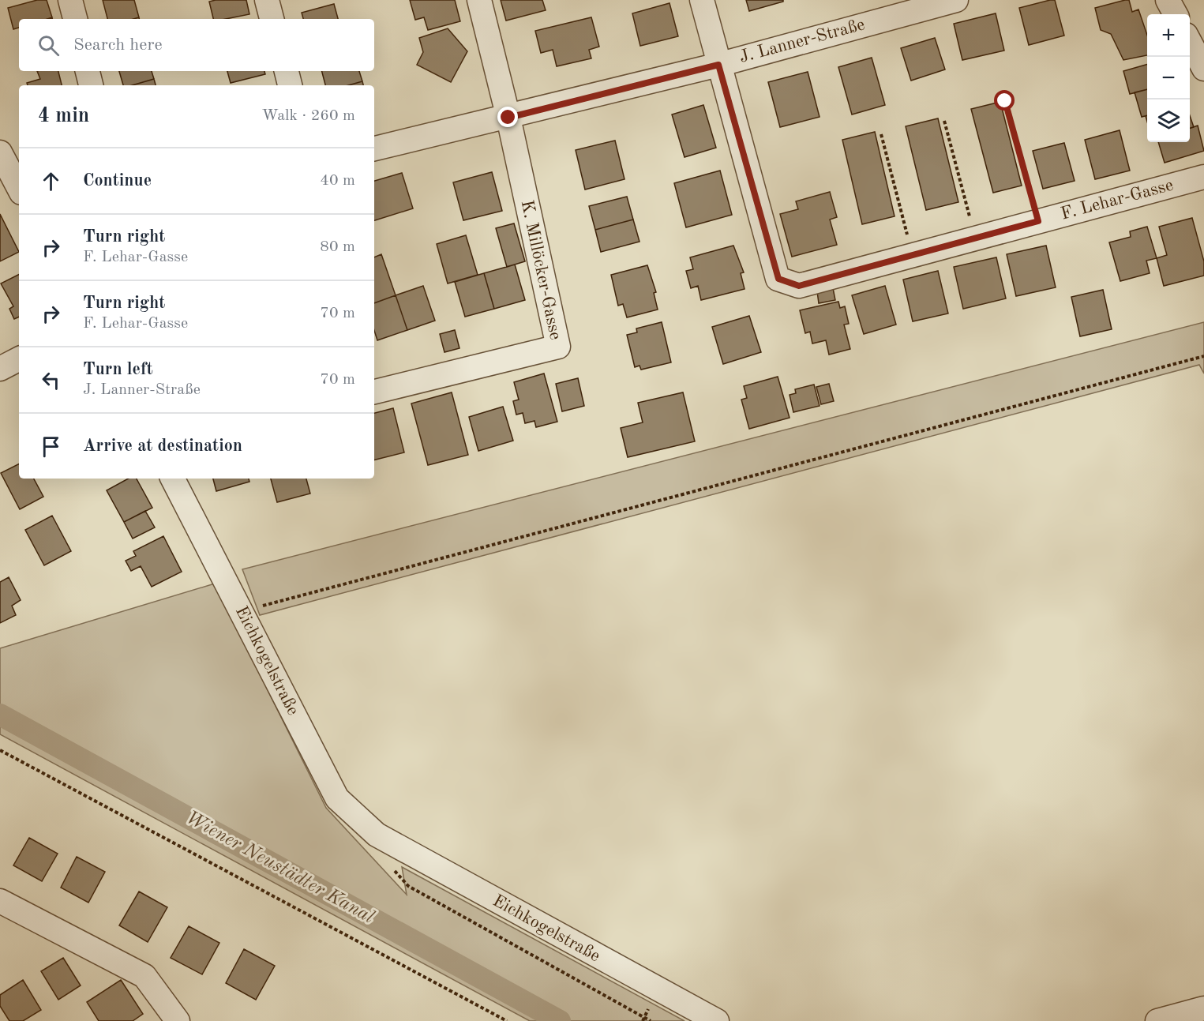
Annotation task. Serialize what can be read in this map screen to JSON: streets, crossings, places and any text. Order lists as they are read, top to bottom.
{
  "streets": {
    "street": [
      "J. Lanner-Straße",
      "F. Lehar-Gasse",
      "K. Millöcker-Gasse",
      "Eichkogelstraße"
    ]
  },
  "crossings": [
    ["J. Lanner-Straße", "F. Lehar-Gasse"],
    ["J. Lanner-Straße", "K. Millöcker-Gasse"]
  ],
  "water": ["Wiener Neustädter Kanal"],
  "page": {
    "map_buttons": ["+", "−"],
    "search": "Search here",
    "heading": ["4 min", "Walk · 260 m"],
    "list": [
      ["Continue", "40 m"],
      ["Turn right", "F. Lehar-Gasse", "80 m"],
      ["Turn right", "F. Lehar-Gasse", "70 m"],
      ["Turn left", "J. Lanner-Straße", "70 m"],
      "Arrive at destination"
    ]
  }
}
